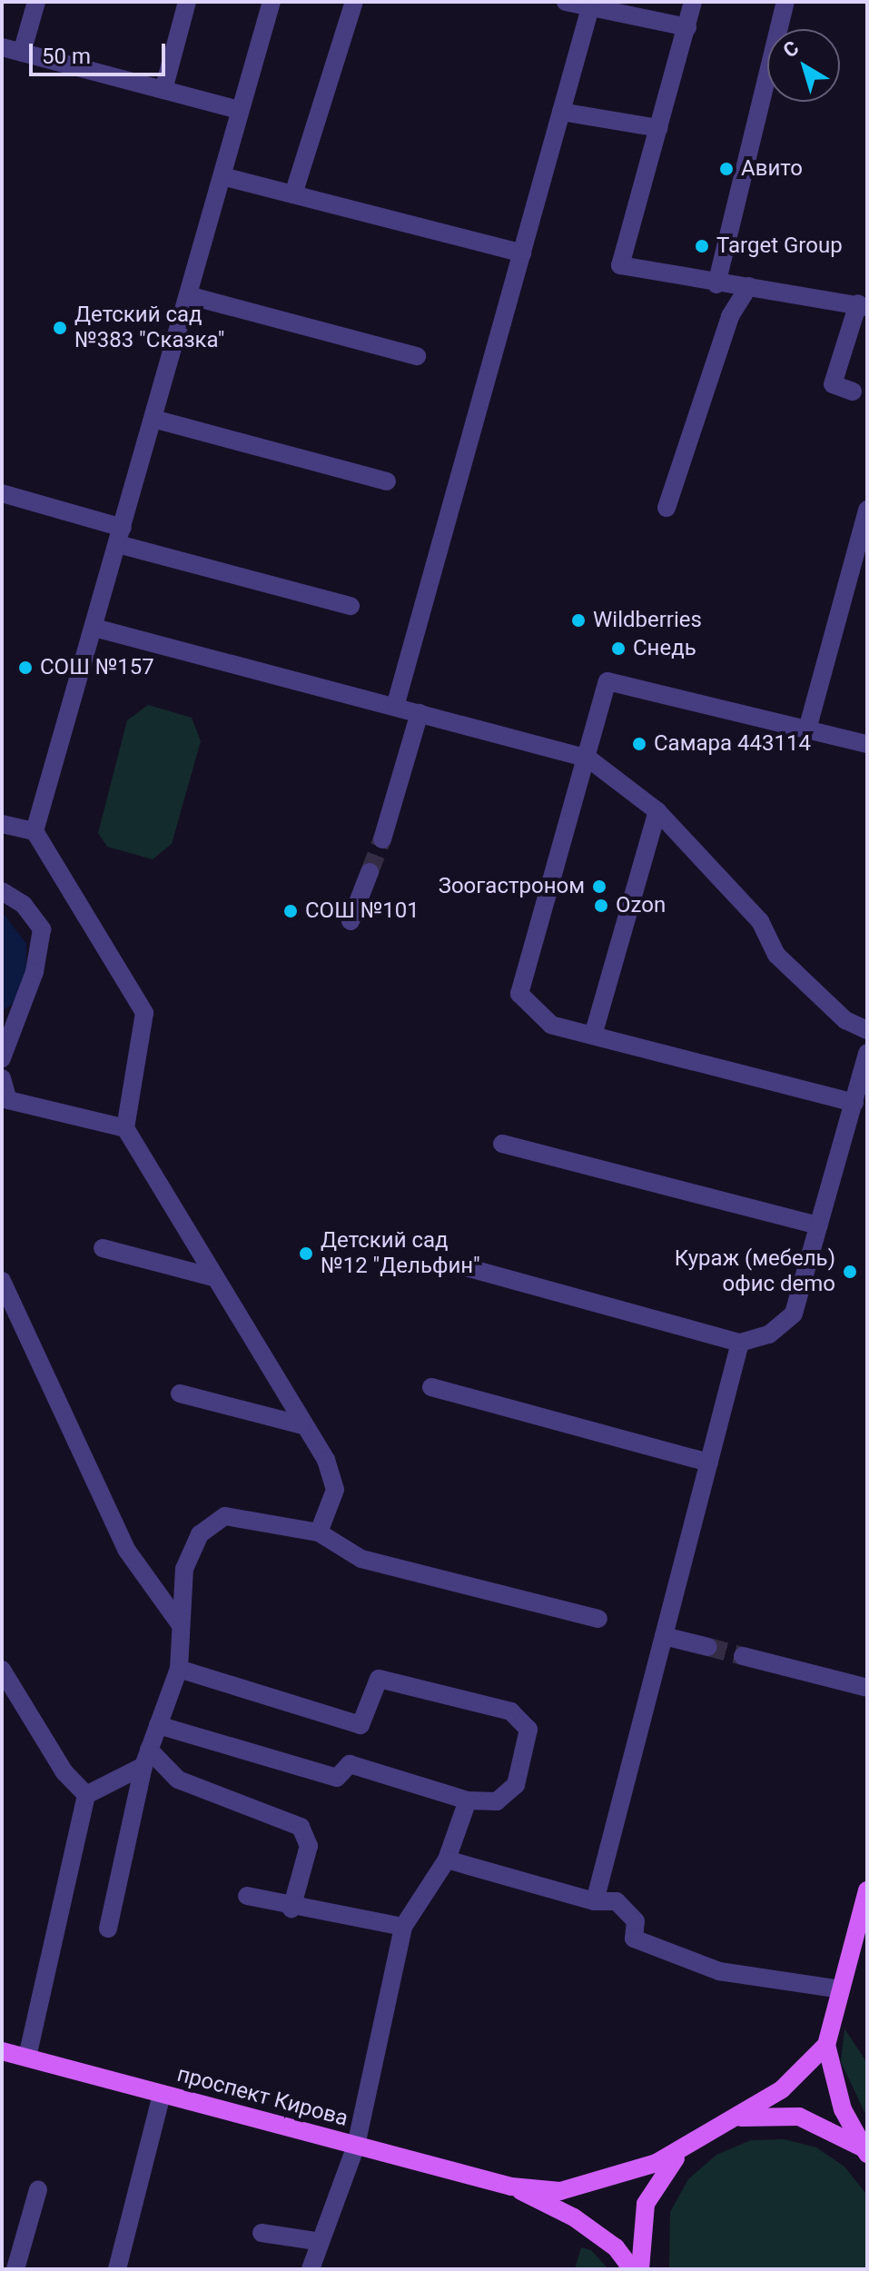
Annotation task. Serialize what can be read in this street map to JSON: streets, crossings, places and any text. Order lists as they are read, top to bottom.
{
  "streets": {
    "main road": ["проспект Кирова"]
  },
  "places": [
    "Авито",
    "Target Group",
    "Детский сад №383 \"Сказка\"",
    "Wildberries",
    "Снедь",
    "СОШ №157",
    "Самара 443114",
    "Зоогастроном",
    "Ozon",
    "СОШ №101",
    "Детский сад №12 \"Дельфин\"",
    "Кураж (мебель) офис demo"
  ],
  "scale_bar": "50 m",
  "north": "top left"
}
